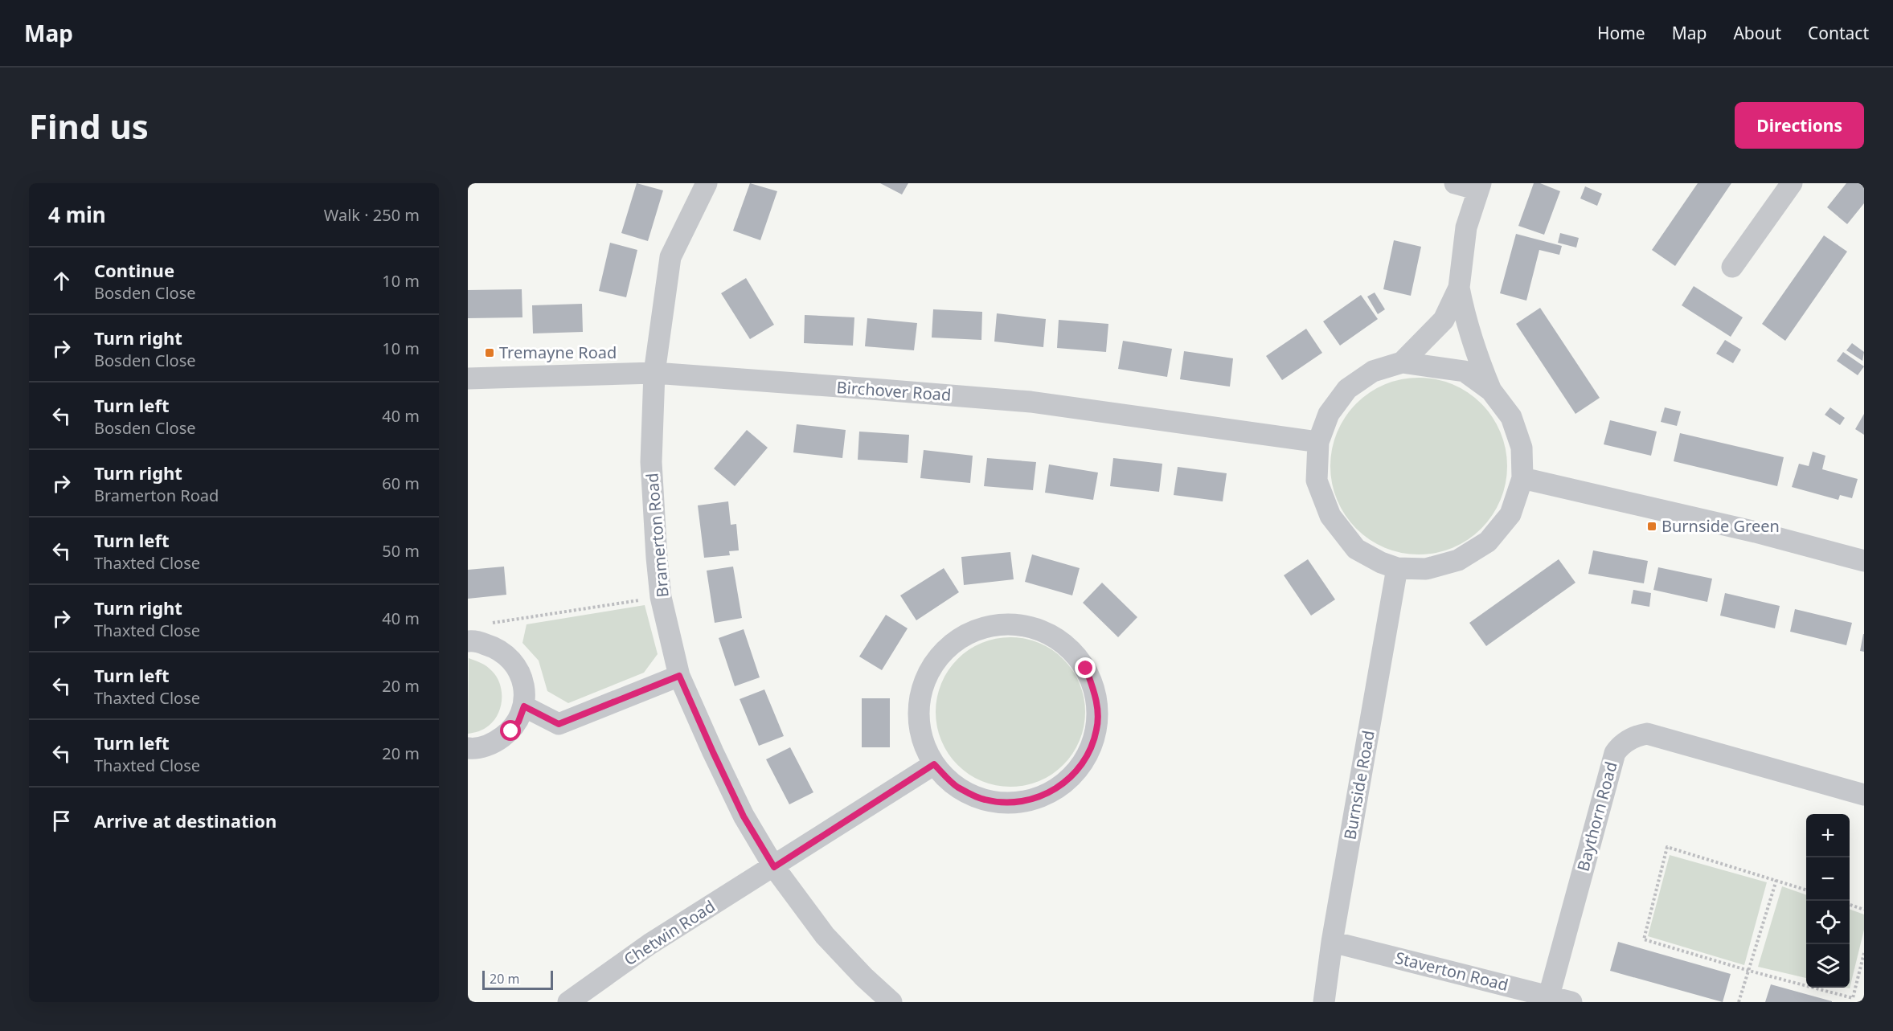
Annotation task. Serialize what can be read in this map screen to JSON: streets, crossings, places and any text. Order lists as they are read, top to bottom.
{
  "streets": {
    "street": [
      "Birchover Road",
      "Bramerton Road",
      "Burnside Road",
      "Baythorn Road",
      "Chetwin Road",
      "Staverton Road"
    ]
  },
  "crossings": [
    ["Birchover Road", "Bramerton Road"],
    ["Bramerton Road", "Chetwin Road"],
    ["Burnside Road", "Staverton Road"],
    ["Baythorn Road", "Staverton Road"]
  ],
  "places": {
    "transit": ["Tremayne Road", "Burnside Green"]
  },
  "scale_bar": "20 m",
  "page": {
    "header": "Map",
    "nav": [
      "Home",
      "Map",
      "About",
      "Contact"
    ],
    "buttons": "Directions",
    "title": "Find us",
    "heading": ["4 min", "Walk · 250 m"],
    "list": [
      ["Continue", "Bosden Close", "10 m"],
      ["Turn right", "Bosden Close", "10 m"],
      ["Turn left", "Bosden Close", "40 m"],
      ["Turn right", "Bramerton Road", "60 m"],
      ["Turn left", "Thaxted Close", "50 m"],
      ["Turn right", "Thaxted Close", "40 m"],
      ["Turn left", "Thaxted Close", "20 m"],
      ["Turn left", "Thaxted Close", "20 m"],
      "Arrive at destination"
    ],
    "map_buttons": ["+", "−"],
    "scale": "20 m"
  }
}
